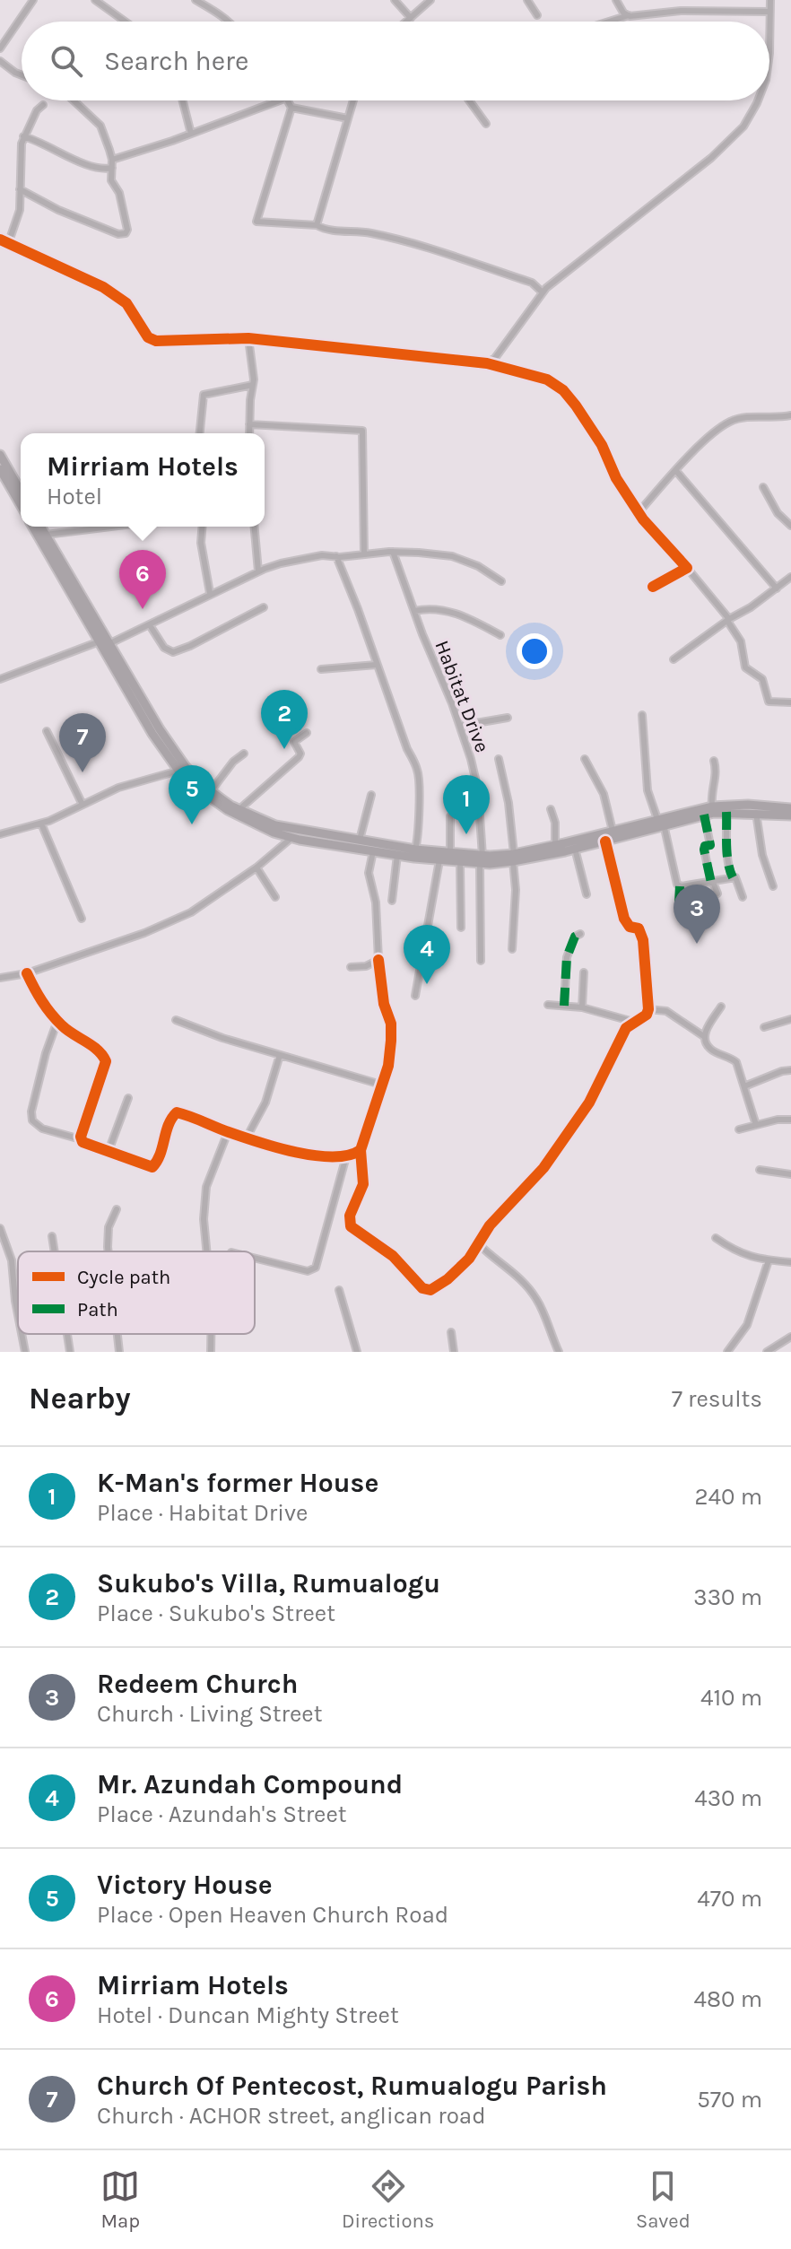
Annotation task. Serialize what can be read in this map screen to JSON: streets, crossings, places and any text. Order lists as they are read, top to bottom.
{
  "streets": {
    "street": ["Habitat Drive"]
  },
  "legend": ["Cycle path", "Path"],
  "page": {
    "search": "Search here",
    "popup": ["Mirriam Hotels", "Hotel"],
    "pins": [
      "6",
      "2",
      "7",
      "5",
      "1",
      "3",
      "4"
    ],
    "heading": ["Nearby", "7 results"],
    "list": [
      {
        "mark": "1",
        "name": "K-Man's former House",
        "note": "Place · Habitat Drive",
        "value": "240 m"
      },
      {
        "mark": "2",
        "name": "Sukubo's Villa, Rumualogu",
        "note": "Place · Sukubo's Street",
        "value": "330 m"
      },
      {
        "mark": "3",
        "name": "Redeem Church",
        "note": "Church · Living Street",
        "value": "410 m"
      },
      {
        "mark": "4",
        "name": "Mr. Azundah Compound",
        "note": "Place · Azundah's Street",
        "value": "430 m"
      },
      {
        "mark": "5",
        "name": "Victory House",
        "note": "Place · Open Heaven Church Road",
        "value": "470 m"
      },
      {
        "mark": "6",
        "name": "Mirriam Hotels",
        "note": "Hotel · Duncan Mighty Street",
        "value": "480 m"
      },
      {
        "mark": "7",
        "name": "Church Of Pentecost, Rumualogu Parish",
        "note": "Church · ACHOR street, anglican road",
        "value": "570 m"
      }
    ],
    "nav": ["Map", "Directions", "Saved"]
  }
}
